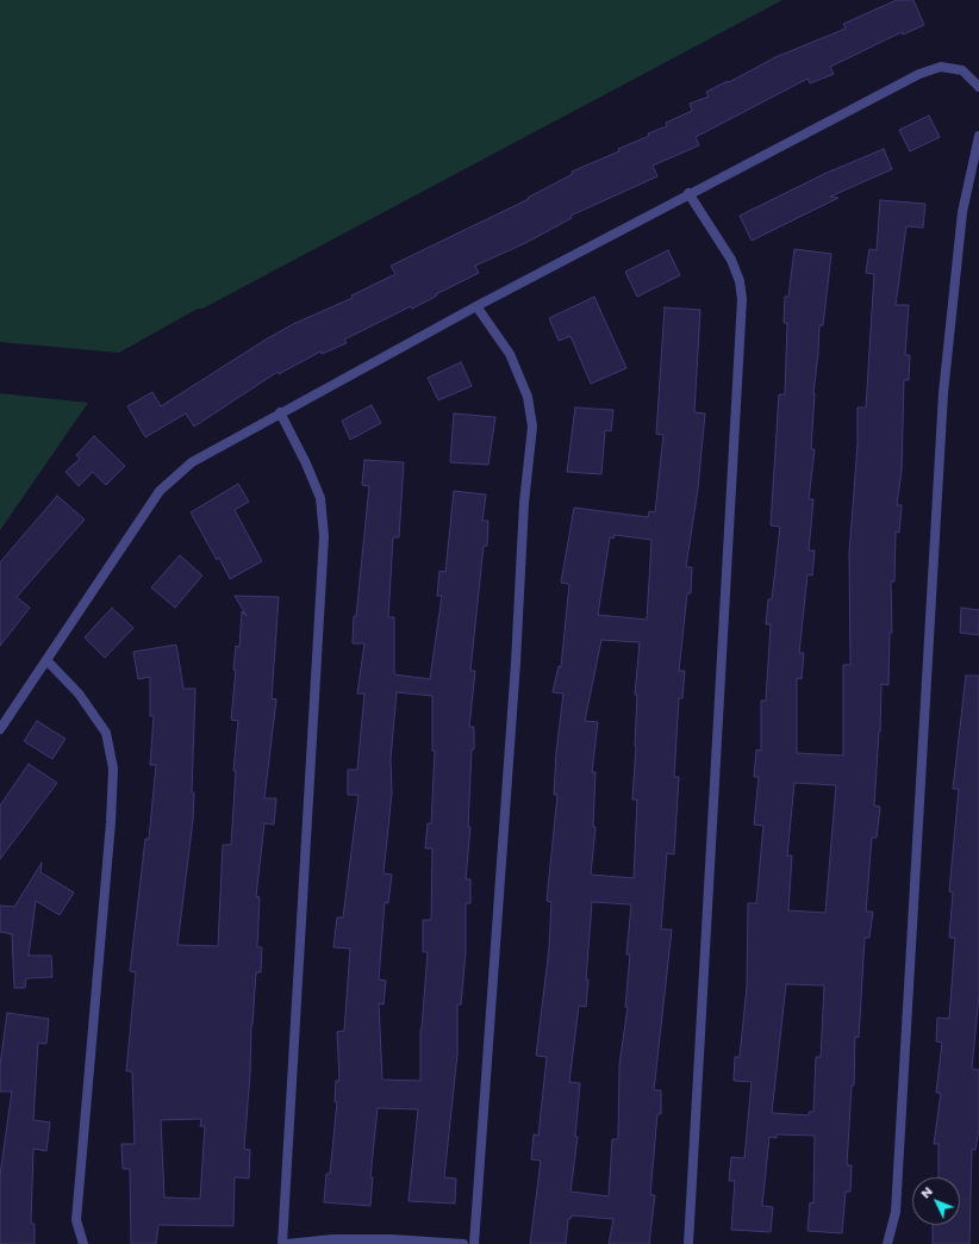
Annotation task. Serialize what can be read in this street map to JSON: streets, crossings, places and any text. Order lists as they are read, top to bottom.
{
  "north": "top left"
}
